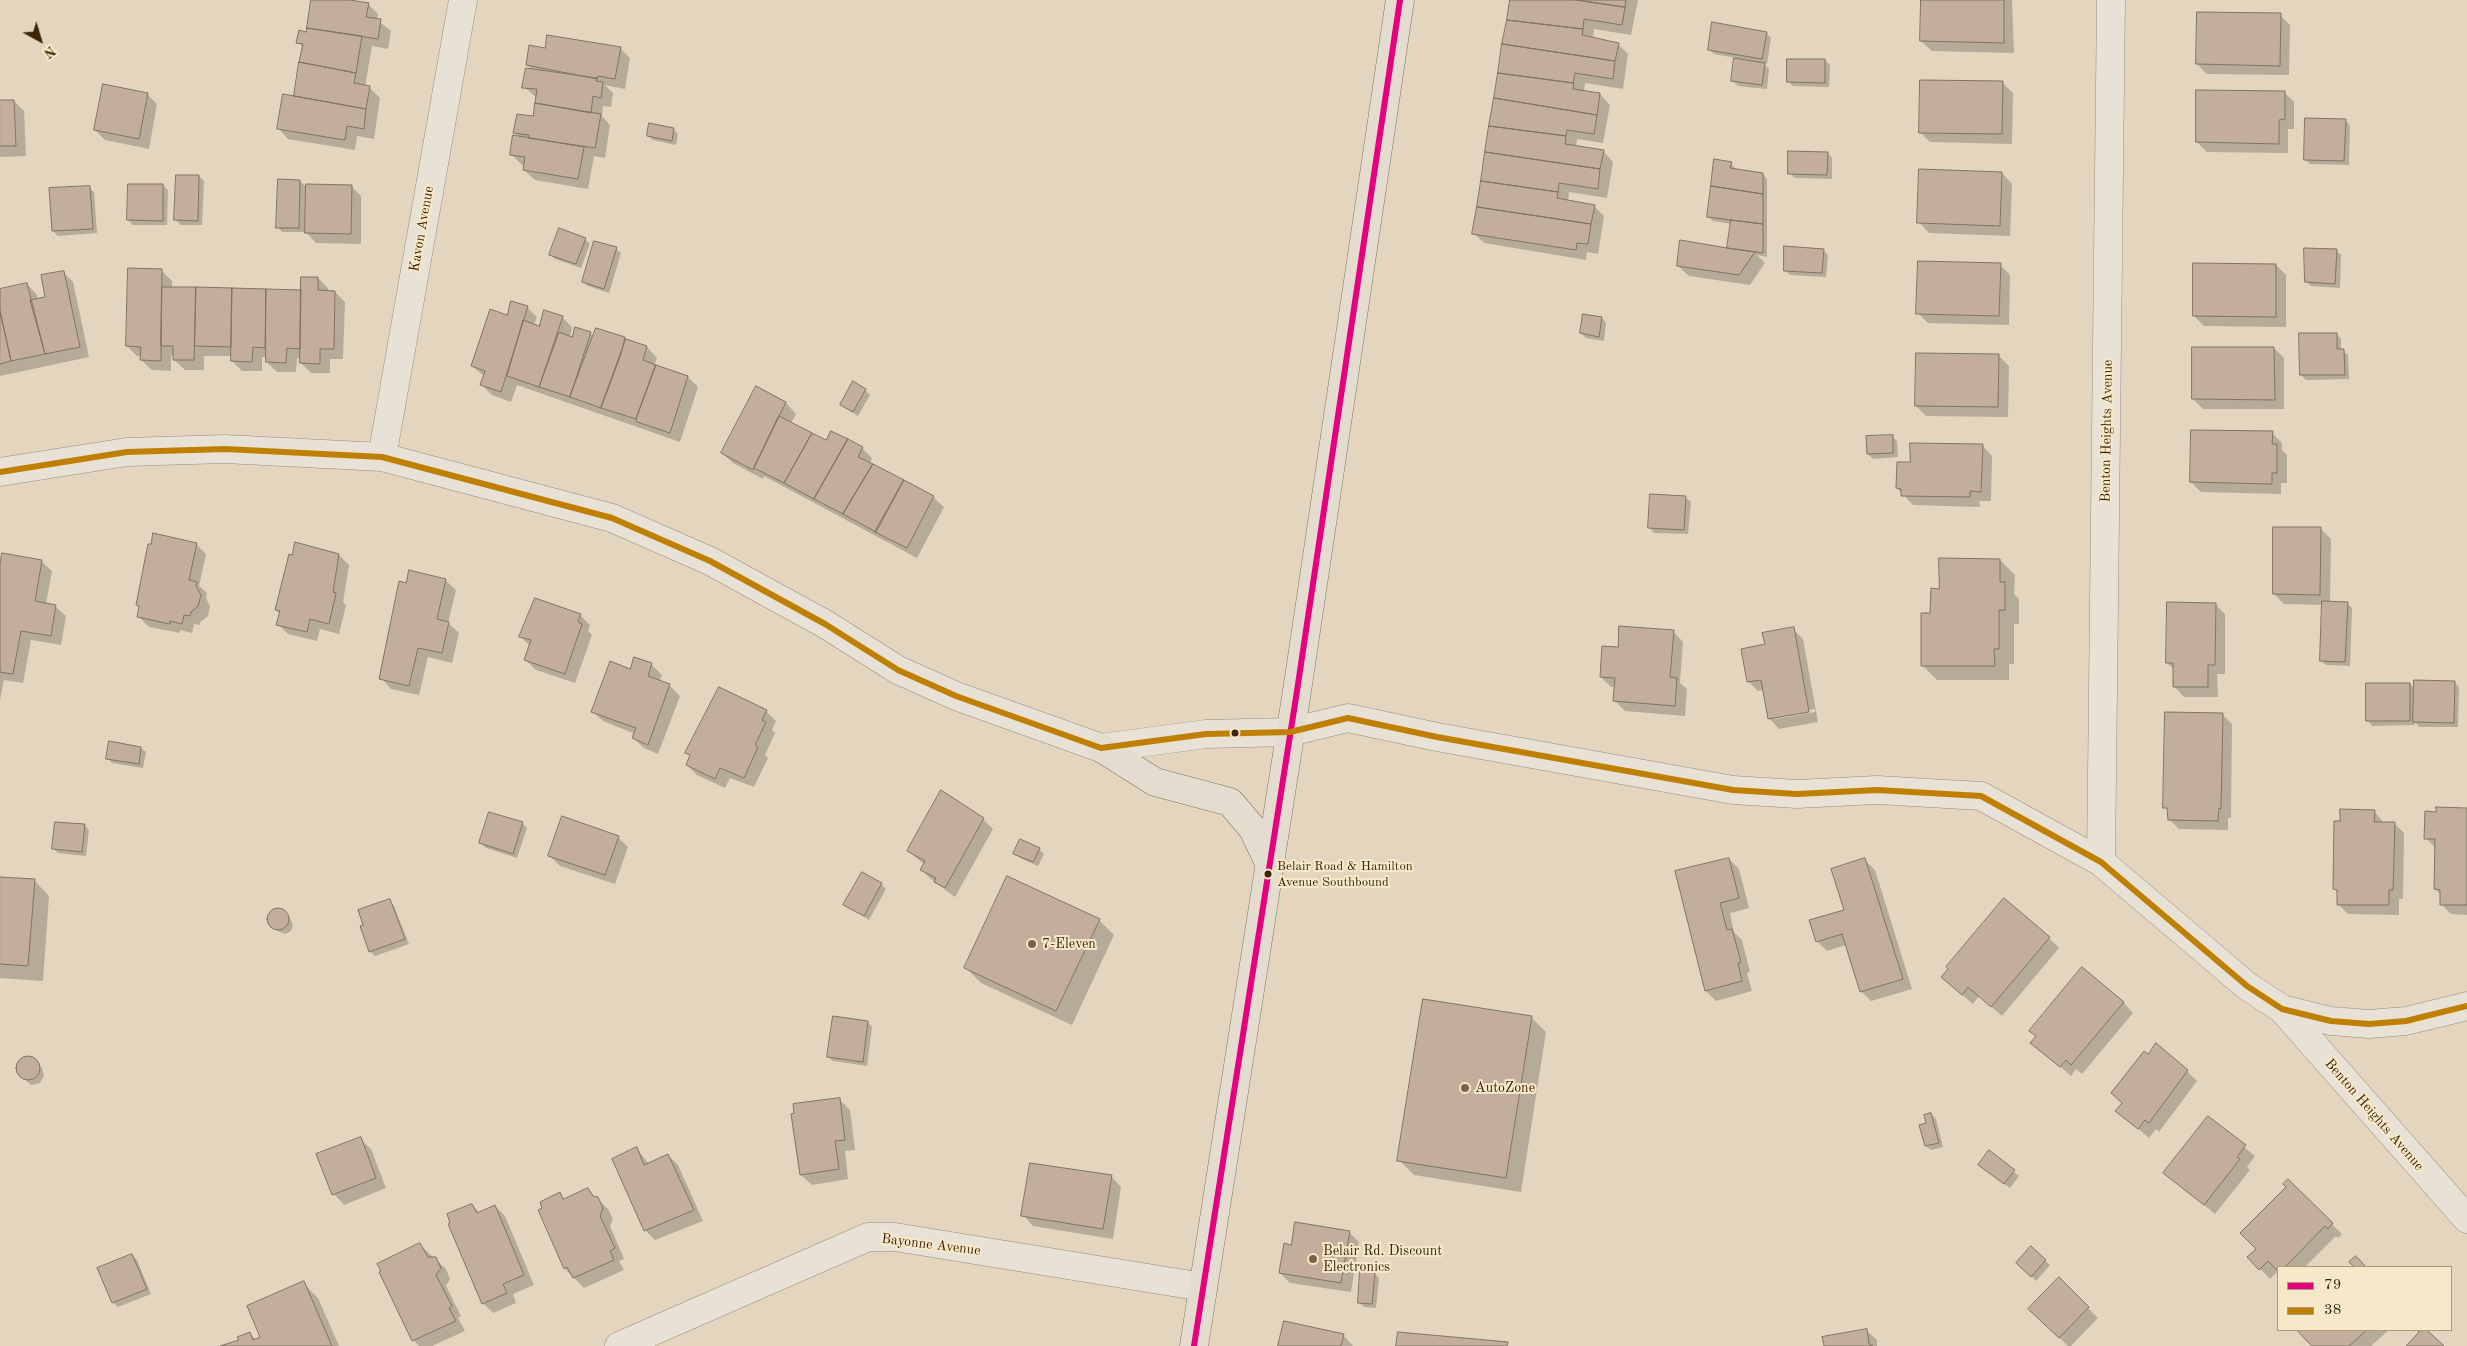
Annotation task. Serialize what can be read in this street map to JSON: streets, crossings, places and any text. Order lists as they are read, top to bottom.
{
  "streets": {
    "street": ["Kavon Avenue", "Benton Heights Avenue", "Bayonne Avenue"]
  },
  "places": [
    "Belair Road & Hamilton Avenue Southbound",
    "7-Eleven",
    "AutoZone",
    "Belair Rd. Discount Electronics"
  ],
  "lines": ["transit line 79", "transit line 38"],
  "legend": ["79", "38"],
  "north": "bottom right"
}
